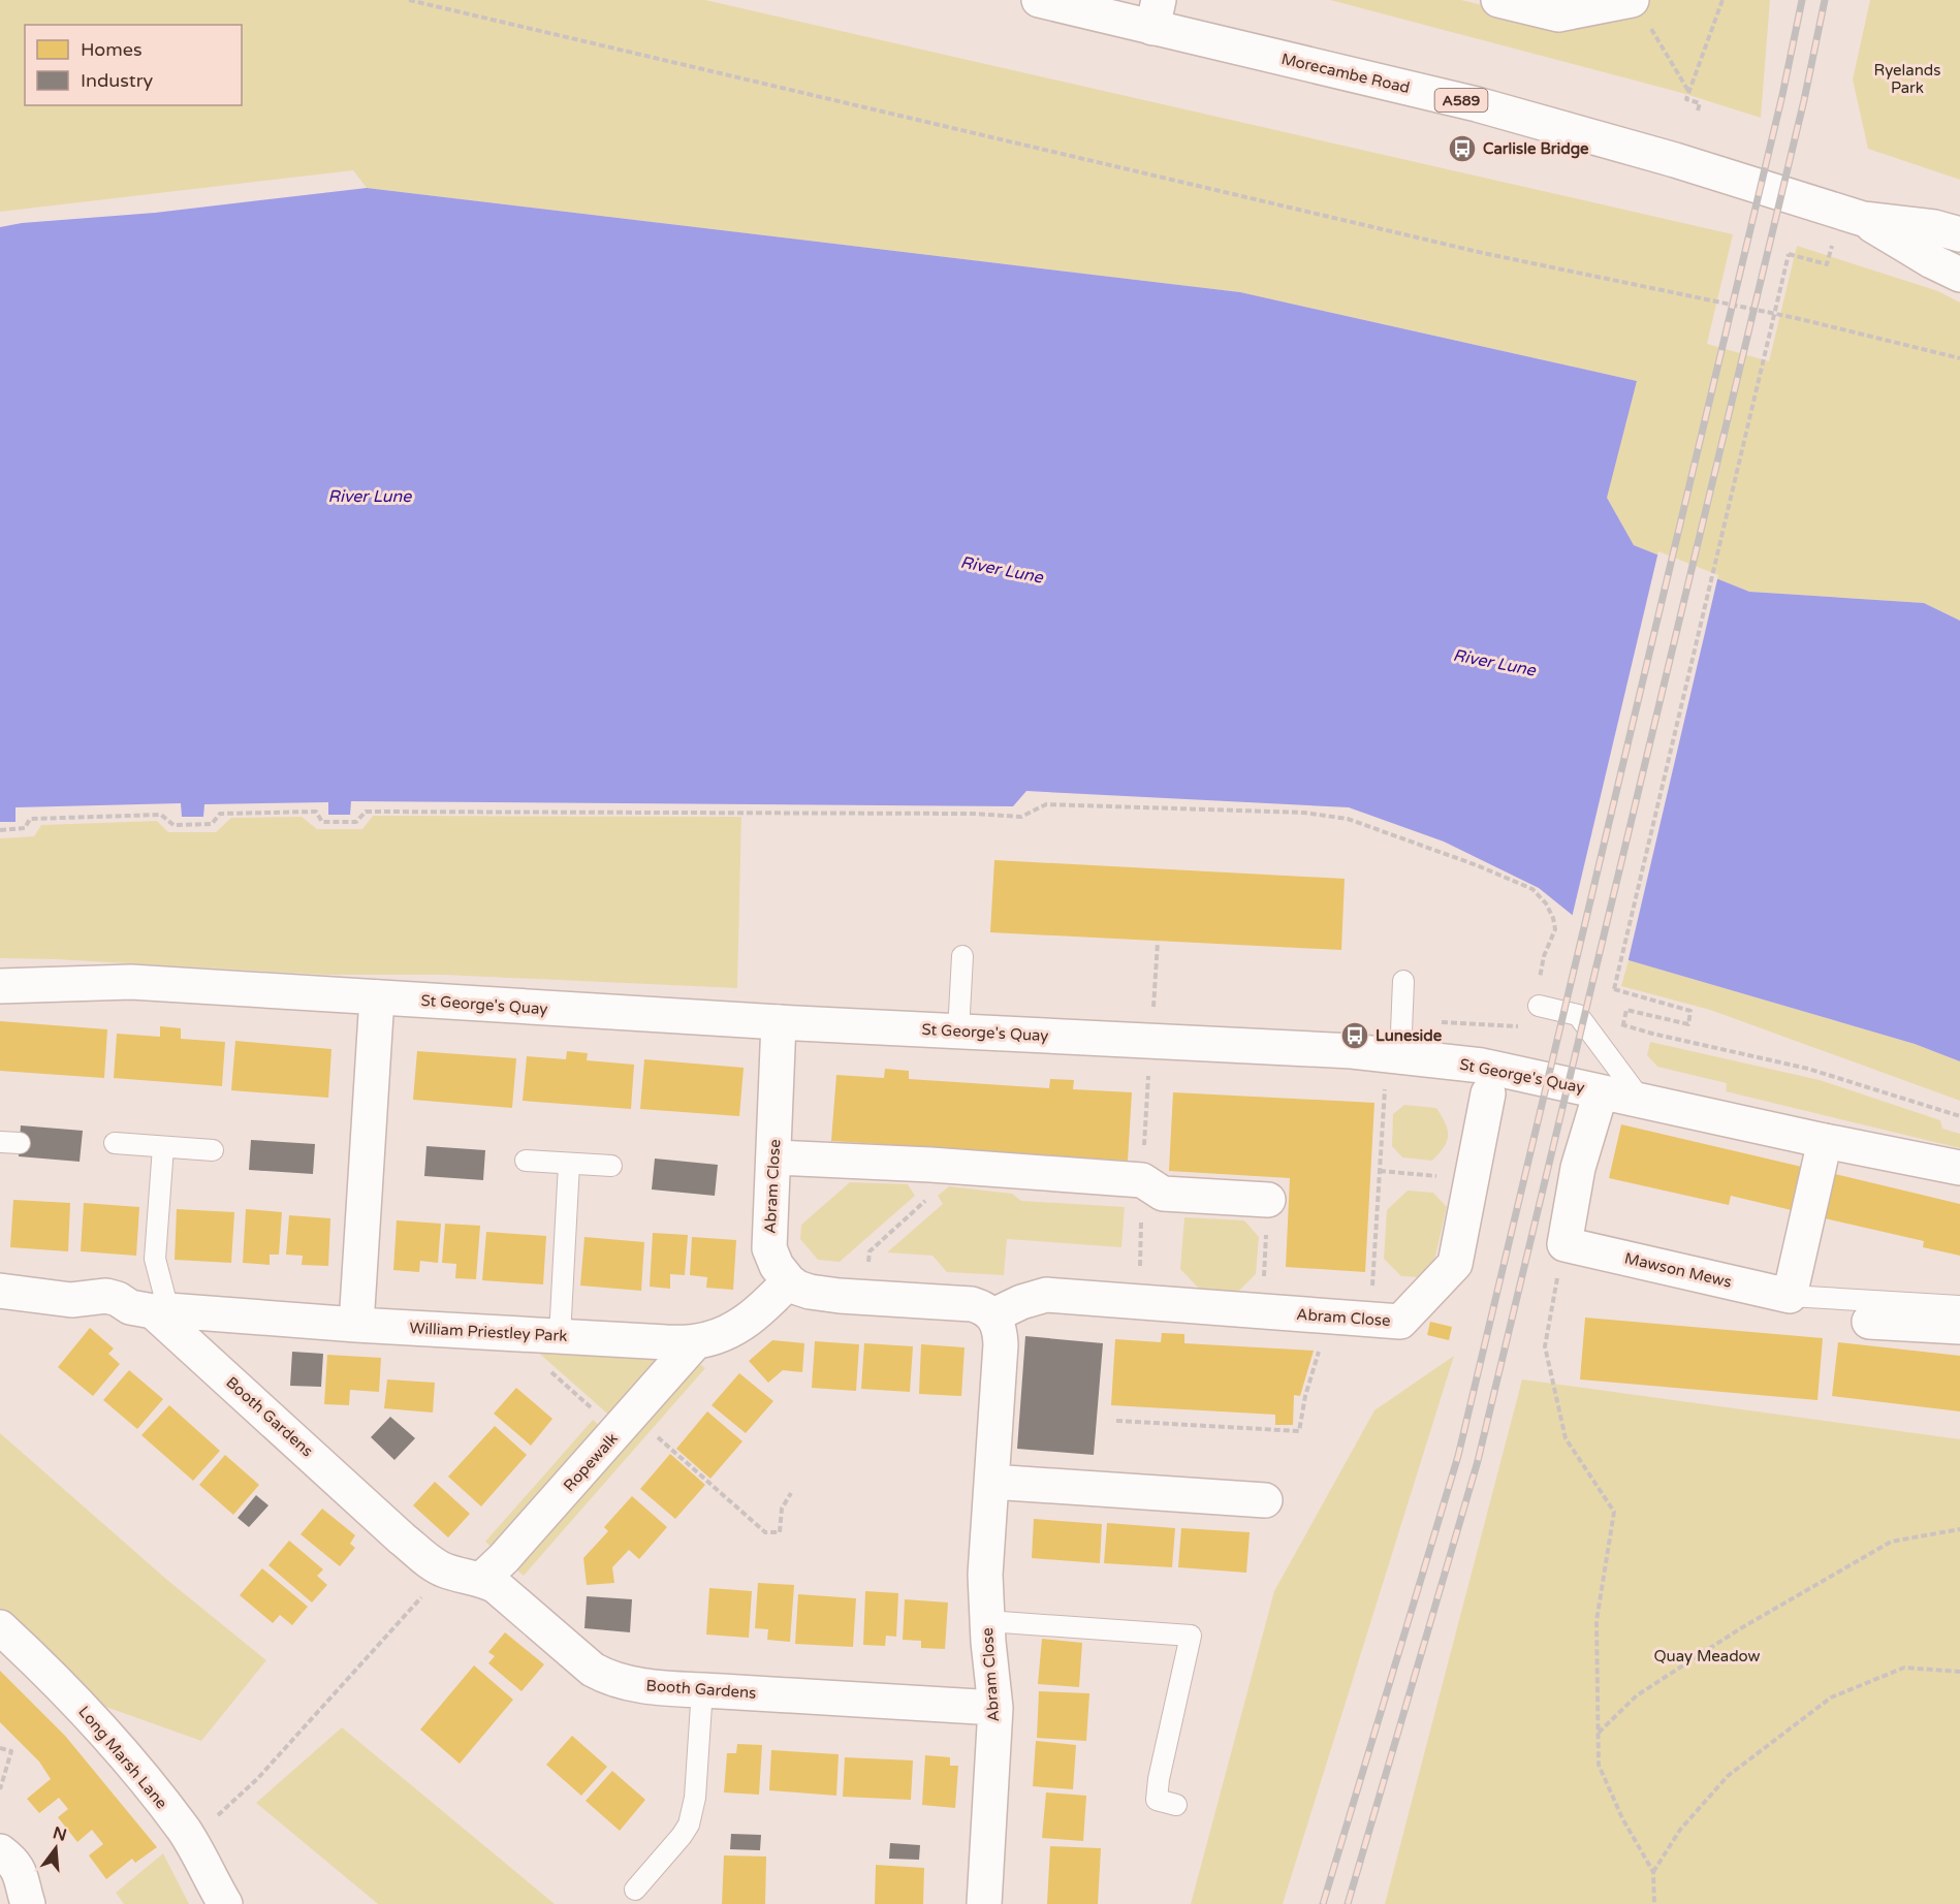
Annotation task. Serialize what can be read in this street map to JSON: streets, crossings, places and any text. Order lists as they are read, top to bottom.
{
  "streets": {
    "street": [
      "Morecambe Road",
      "A589",
      "St George's Quay",
      "Abram Close",
      "Mawson Mews",
      "William Priestley Park",
      "Booth Gardens",
      "Ropewalk",
      "Long Marsh Lane"
    ]
  },
  "crossings": [
    ["St George's Quay", "Abram Close"],
    ["Abram Close", "William Priestley Park"],
    ["Abram Close", "Booth Gardens"],
    ["William Priestley Park", "Booth Gardens"],
    ["William Priestley Park", "Ropewalk"],
    ["Booth Gardens", "Ropewalk"]
  ],
  "water": ["River Lune"],
  "parks": ["Ryelands Park", "Quay Meadow"],
  "places": {
    "bus stop": ["Carlisle Bridge", "Luneside"]
  },
  "legend": ["Homes", "Industry"],
  "north": "top"
}
